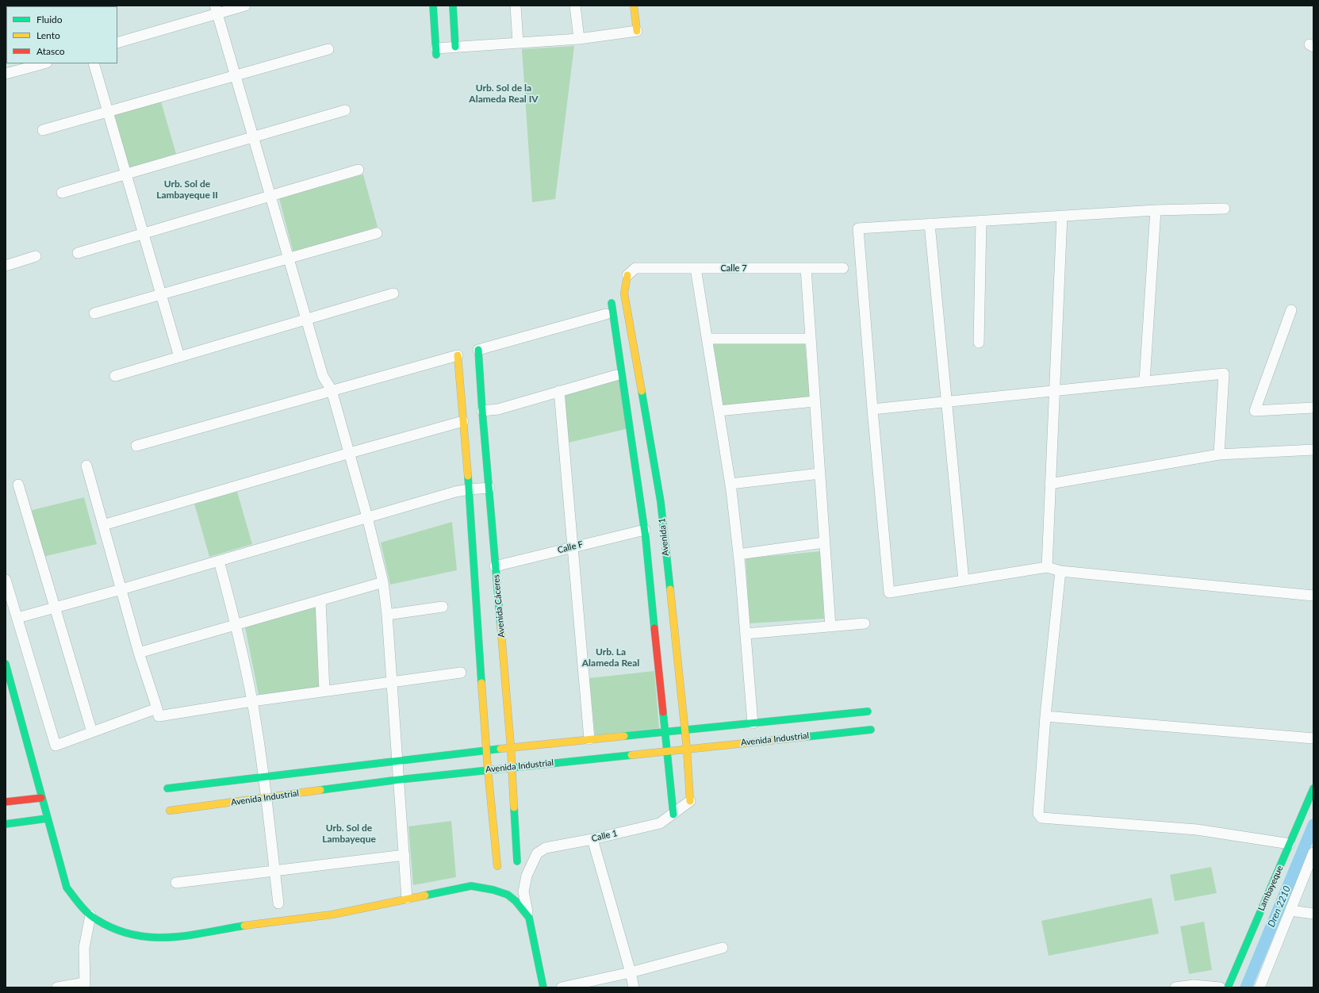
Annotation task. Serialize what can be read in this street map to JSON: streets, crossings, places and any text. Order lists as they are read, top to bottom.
{
  "streets": {
    "street": [
      "Calle 7",
      "Avenida 1",
      "Calle F",
      "Avenida Cáceres",
      "Avenida Industrial",
      "Calle 1",
      "Lambayeque"
    ]
  },
  "crossings": [
    ["Calle 7", "Avenida 1"],
    ["Avenida 1", "Calle F"],
    ["Avenida 1", "Avenida Industrial"],
    ["Avenida 1", "Calle 1"],
    ["Calle F", "Avenida Cáceres"],
    ["Avenida Cáceres", "Avenida Industrial"]
  ],
  "districts": [
    "Urb. Sol de la Alameda Real IV",
    "Urb. Sol de Lambayeque II",
    "Urb. La Alameda Real",
    "Urb. Sol de Lambayeque"
  ],
  "water": ["Dren 2210"],
  "legend": ["Fluido", "Lento", "Atasco"]
}
